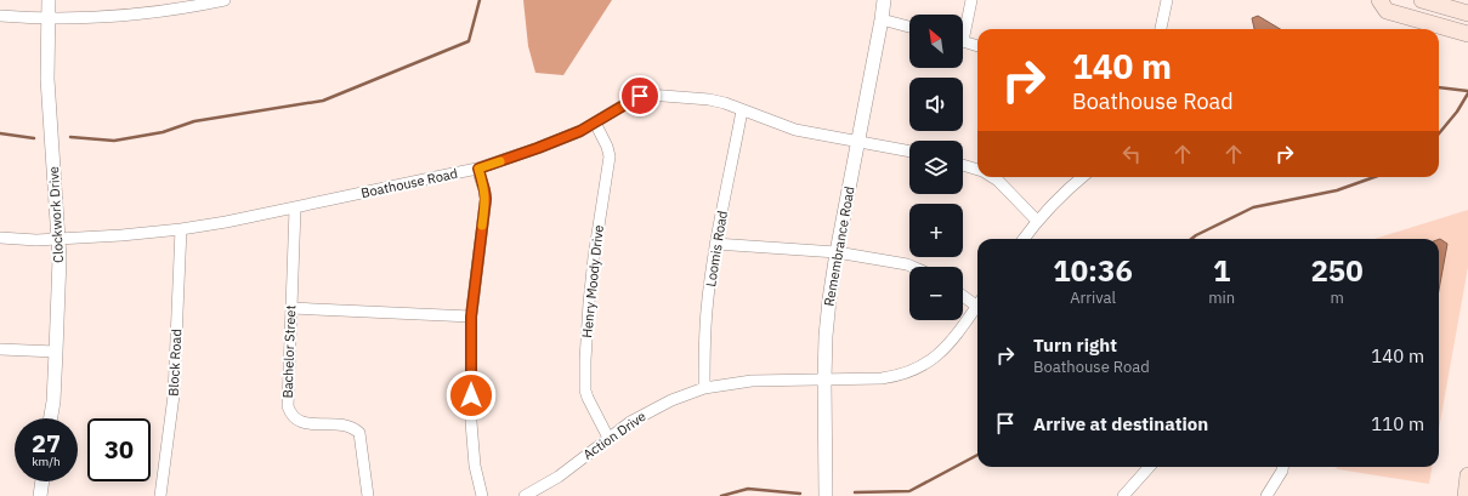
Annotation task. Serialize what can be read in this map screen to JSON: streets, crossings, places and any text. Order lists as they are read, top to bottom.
{
  "streets": {
    "street": [
      "Boathouse Road",
      "Clockwork Drive",
      "Remembrance Road",
      "Loomis Road",
      "Henry Moody Drive",
      "Bachelor Street",
      "Block Road",
      "Action Drive"
    ]
  },
  "crossings": [
    ["Boathouse Road", "Clockwork Drive"],
    ["Boathouse Road", "Remembrance Road"],
    ["Boathouse Road", "Loomis Road"],
    ["Boathouse Road", "Henry Moody Drive"],
    ["Boathouse Road", "Bachelor Street"],
    ["Boathouse Road", "Block Road"],
    ["Remembrance Road", "Action Drive"],
    ["Loomis Road", "Action Drive"],
    ["Henry Moody Drive", "Action Drive"]
  ],
  "north": "top left",
  "page": {
    "map_buttons": ["+", "−"],
    "turn": ["140 m", "Boathouse Road"],
    "eta": [
      "10:36",
      "Arrival",
      "1",
      "min",
      "250",
      "m"
    ],
    "list": [
      {
        "name": "Turn right",
        "note": "Boathouse Road",
        "value": "140 m"
      },
      {
        "name": "Arrive at destination",
        "value": "110 m"
      }
    ],
    "speed": "27 km/h",
    "limit": "30"
  }
}
